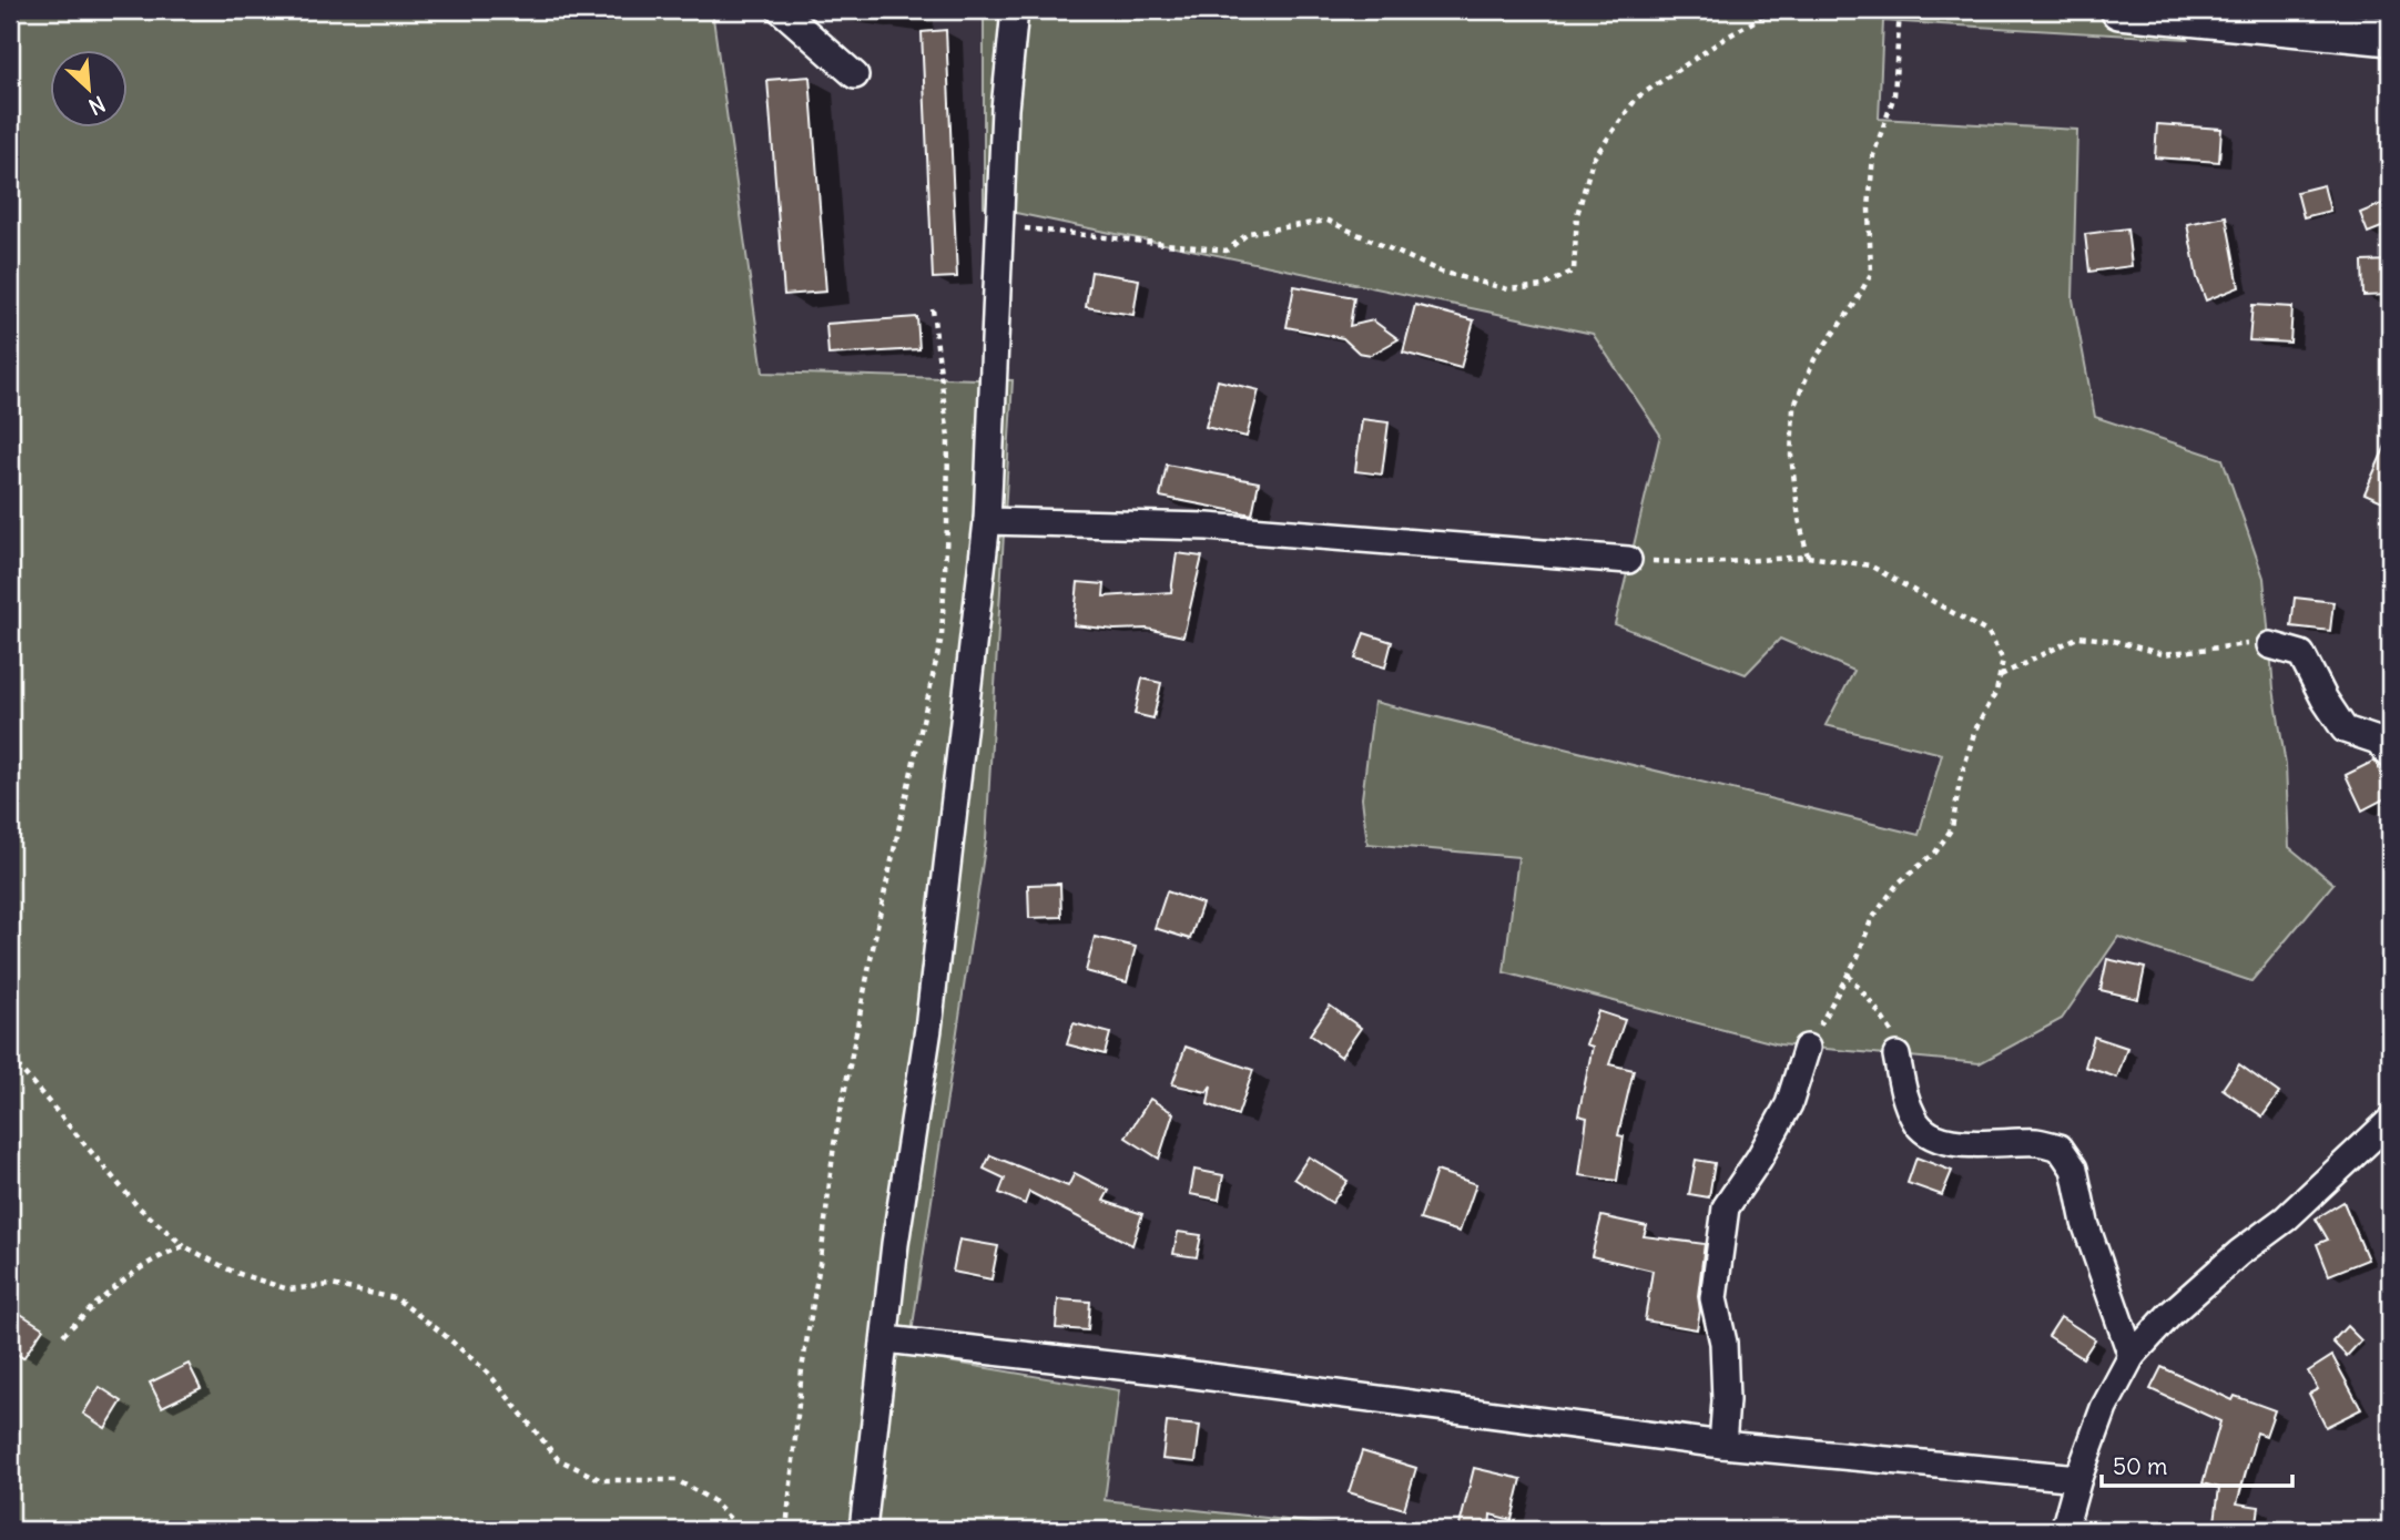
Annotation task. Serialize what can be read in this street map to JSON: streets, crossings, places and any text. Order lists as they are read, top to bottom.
{
  "scale_bar": "50 m",
  "north": "bottom right"
}
